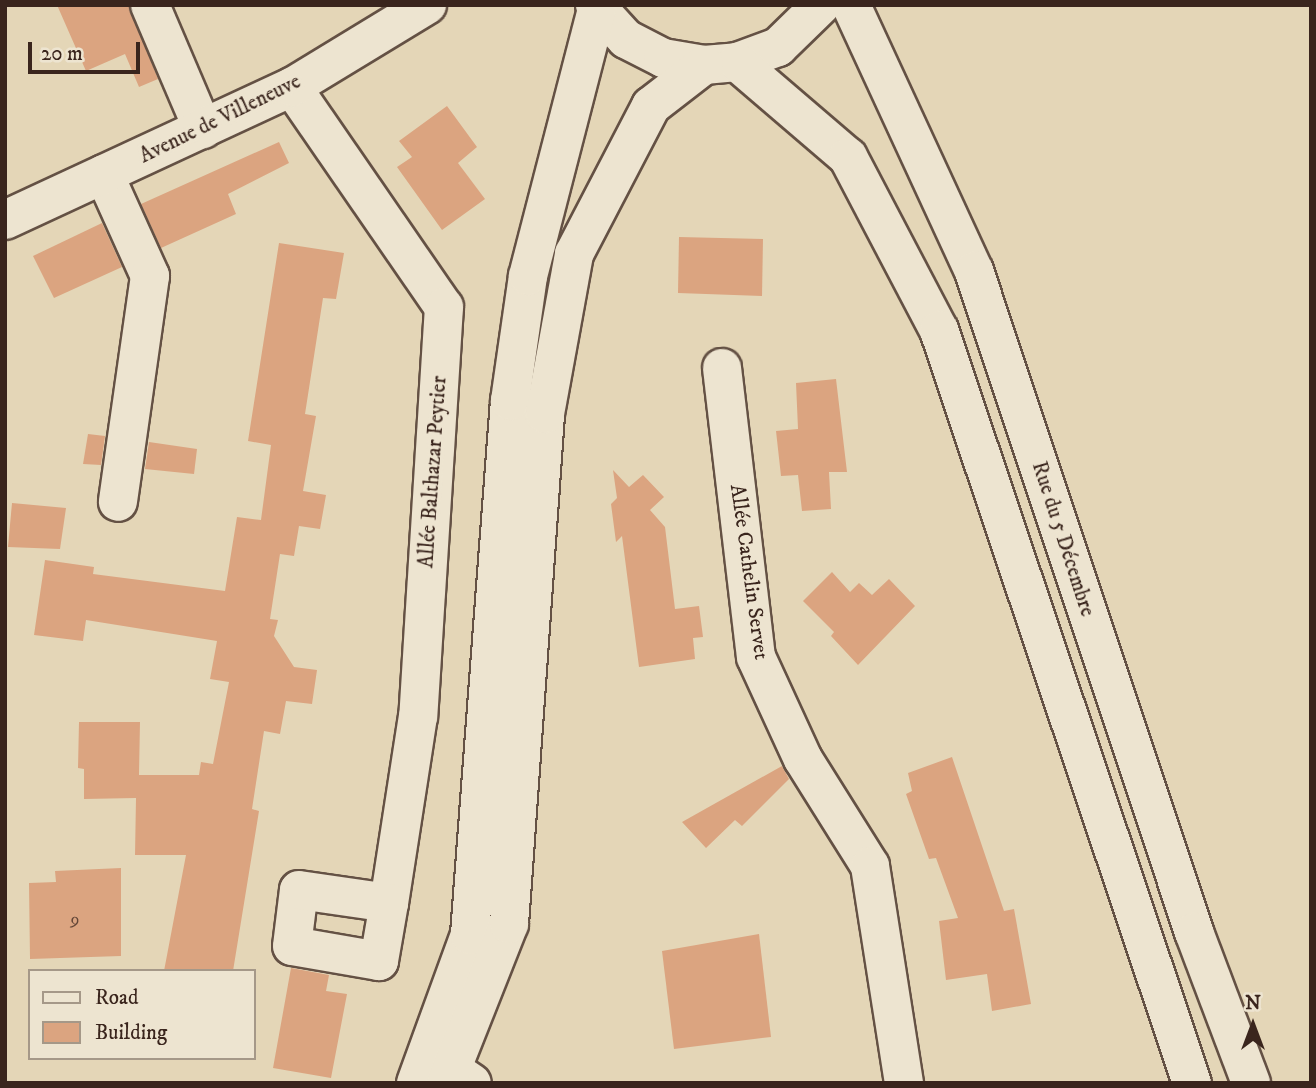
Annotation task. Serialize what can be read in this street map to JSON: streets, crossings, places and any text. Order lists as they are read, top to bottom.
{
  "streets": {
    "main road": [
      "Avenue de Villeneuve",
      "Allée Balthazar Peytier",
      "Rue du 5 Décembre",
      "Allée Cathelin Servet"
    ]
  },
  "crossings": [
    ["Avenue de Villeneuve", "Allée Balthazar Peytier"]
  ],
  "house_numbers": ["9"],
  "legend": ["Road", "Building"],
  "scale_bar": "20 m",
  "north": "top"
}
